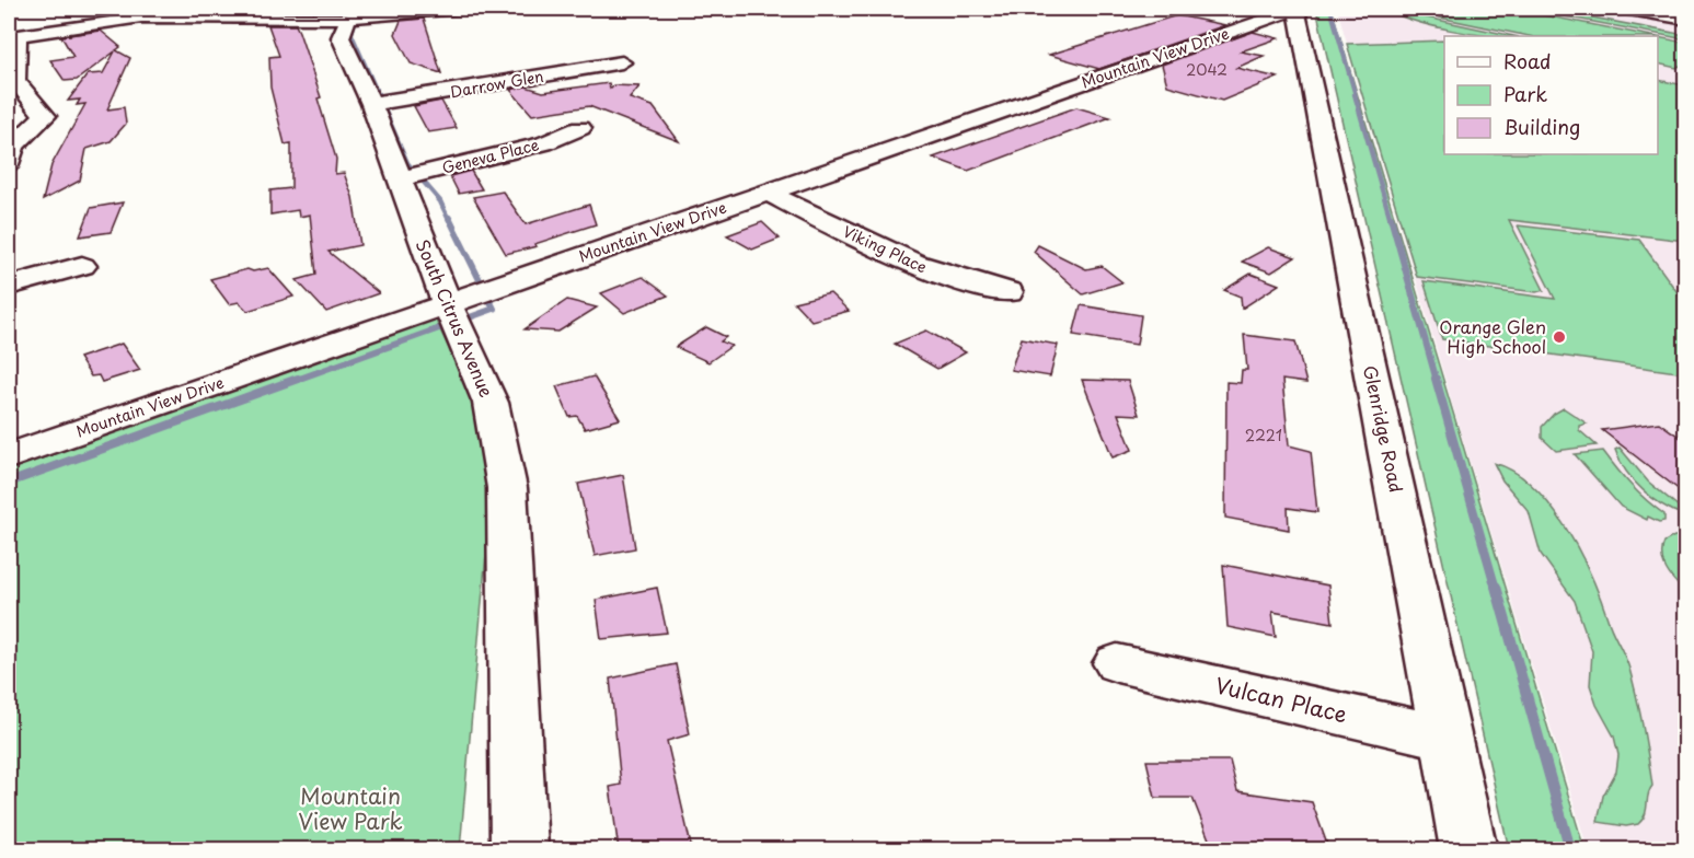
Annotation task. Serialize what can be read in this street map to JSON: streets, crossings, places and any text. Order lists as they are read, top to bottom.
{
  "streets": {
    "street": [
      "Mountain View Drive",
      "Darrow Glen",
      "Geneva Place",
      "Viking Place",
      "South Citrus Avenue",
      "Glenridge Road",
      "Vulcan Place"
    ]
  },
  "crossings": [
    ["Mountain View Drive", "Viking Place"],
    ["Mountain View Drive", "South Citrus Avenue"],
    ["Mountain View Drive", "Glenridge Road"],
    ["Darrow Glen", "South Citrus Avenue"],
    ["Geneva Place", "South Citrus Avenue"],
    ["Glenridge Road", "Vulcan Place"]
  ],
  "parks": ["Mountain View Park"],
  "places": ["Orange Glen High School"],
  "house_numbers": ["2042", "2221"],
  "legend": ["Road", "Park", "Building"]
}
